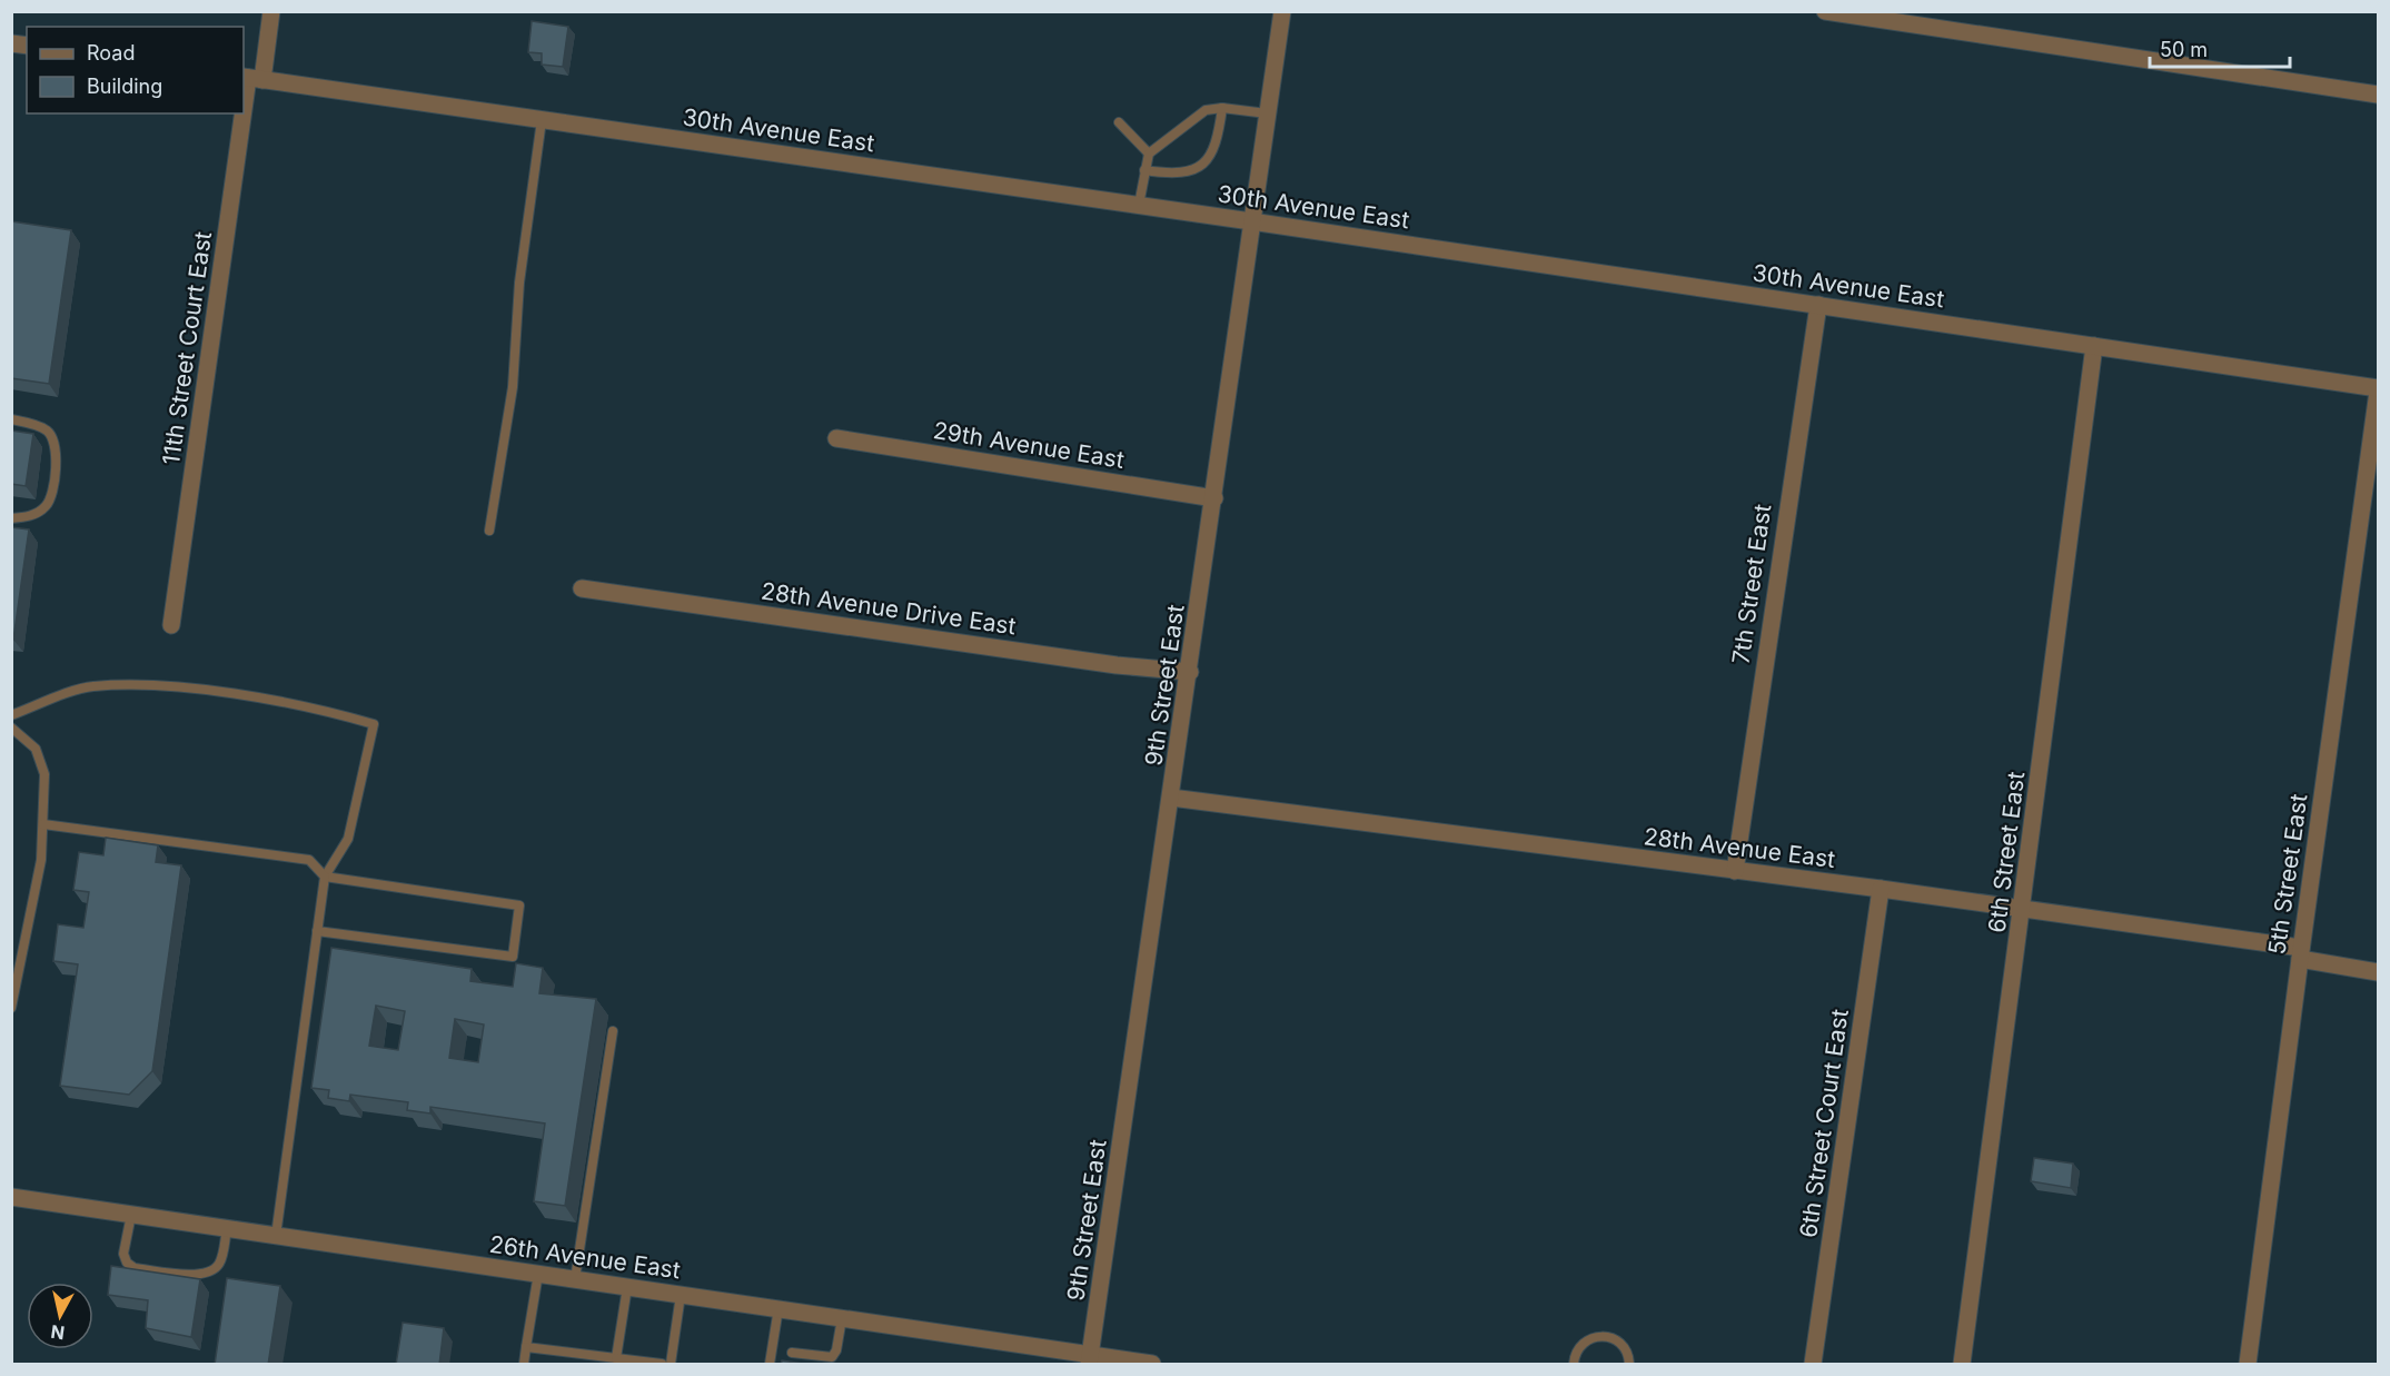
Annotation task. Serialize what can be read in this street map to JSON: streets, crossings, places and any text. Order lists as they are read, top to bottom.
{
  "streets": {
    "street": [
      "30th Avenue East",
      "11th Street Court East",
      "29th Avenue East",
      "7th Street East",
      "28th Avenue Drive East",
      "9th Street East",
      "28th Avenue East",
      "6th Street East",
      "5th Street East",
      "6th Street Court East",
      "26th Avenue East"
    ]
  },
  "crossings": [
    ["30th Avenue East", "11th Street Court East"],
    ["30th Avenue East", "7th Street East"],
    ["30th Avenue East", "9th Street East"],
    ["30th Avenue East", "6th Street East"],
    ["30th Avenue East", "5th Street East"],
    ["29th Avenue East", "9th Street East"],
    ["7th Street East", "28th Avenue East"],
    ["28th Avenue Drive East", "9th Street East"],
    ["9th Street East", "28th Avenue East"],
    ["9th Street East", "26th Avenue East"],
    ["28th Avenue East", "6th Street East"],
    ["28th Avenue East", "5th Street East"],
    ["28th Avenue East", "6th Street Court East"]
  ],
  "legend": ["Road", "Building"],
  "scale_bar": "50 m",
  "north": "bottom"
}
